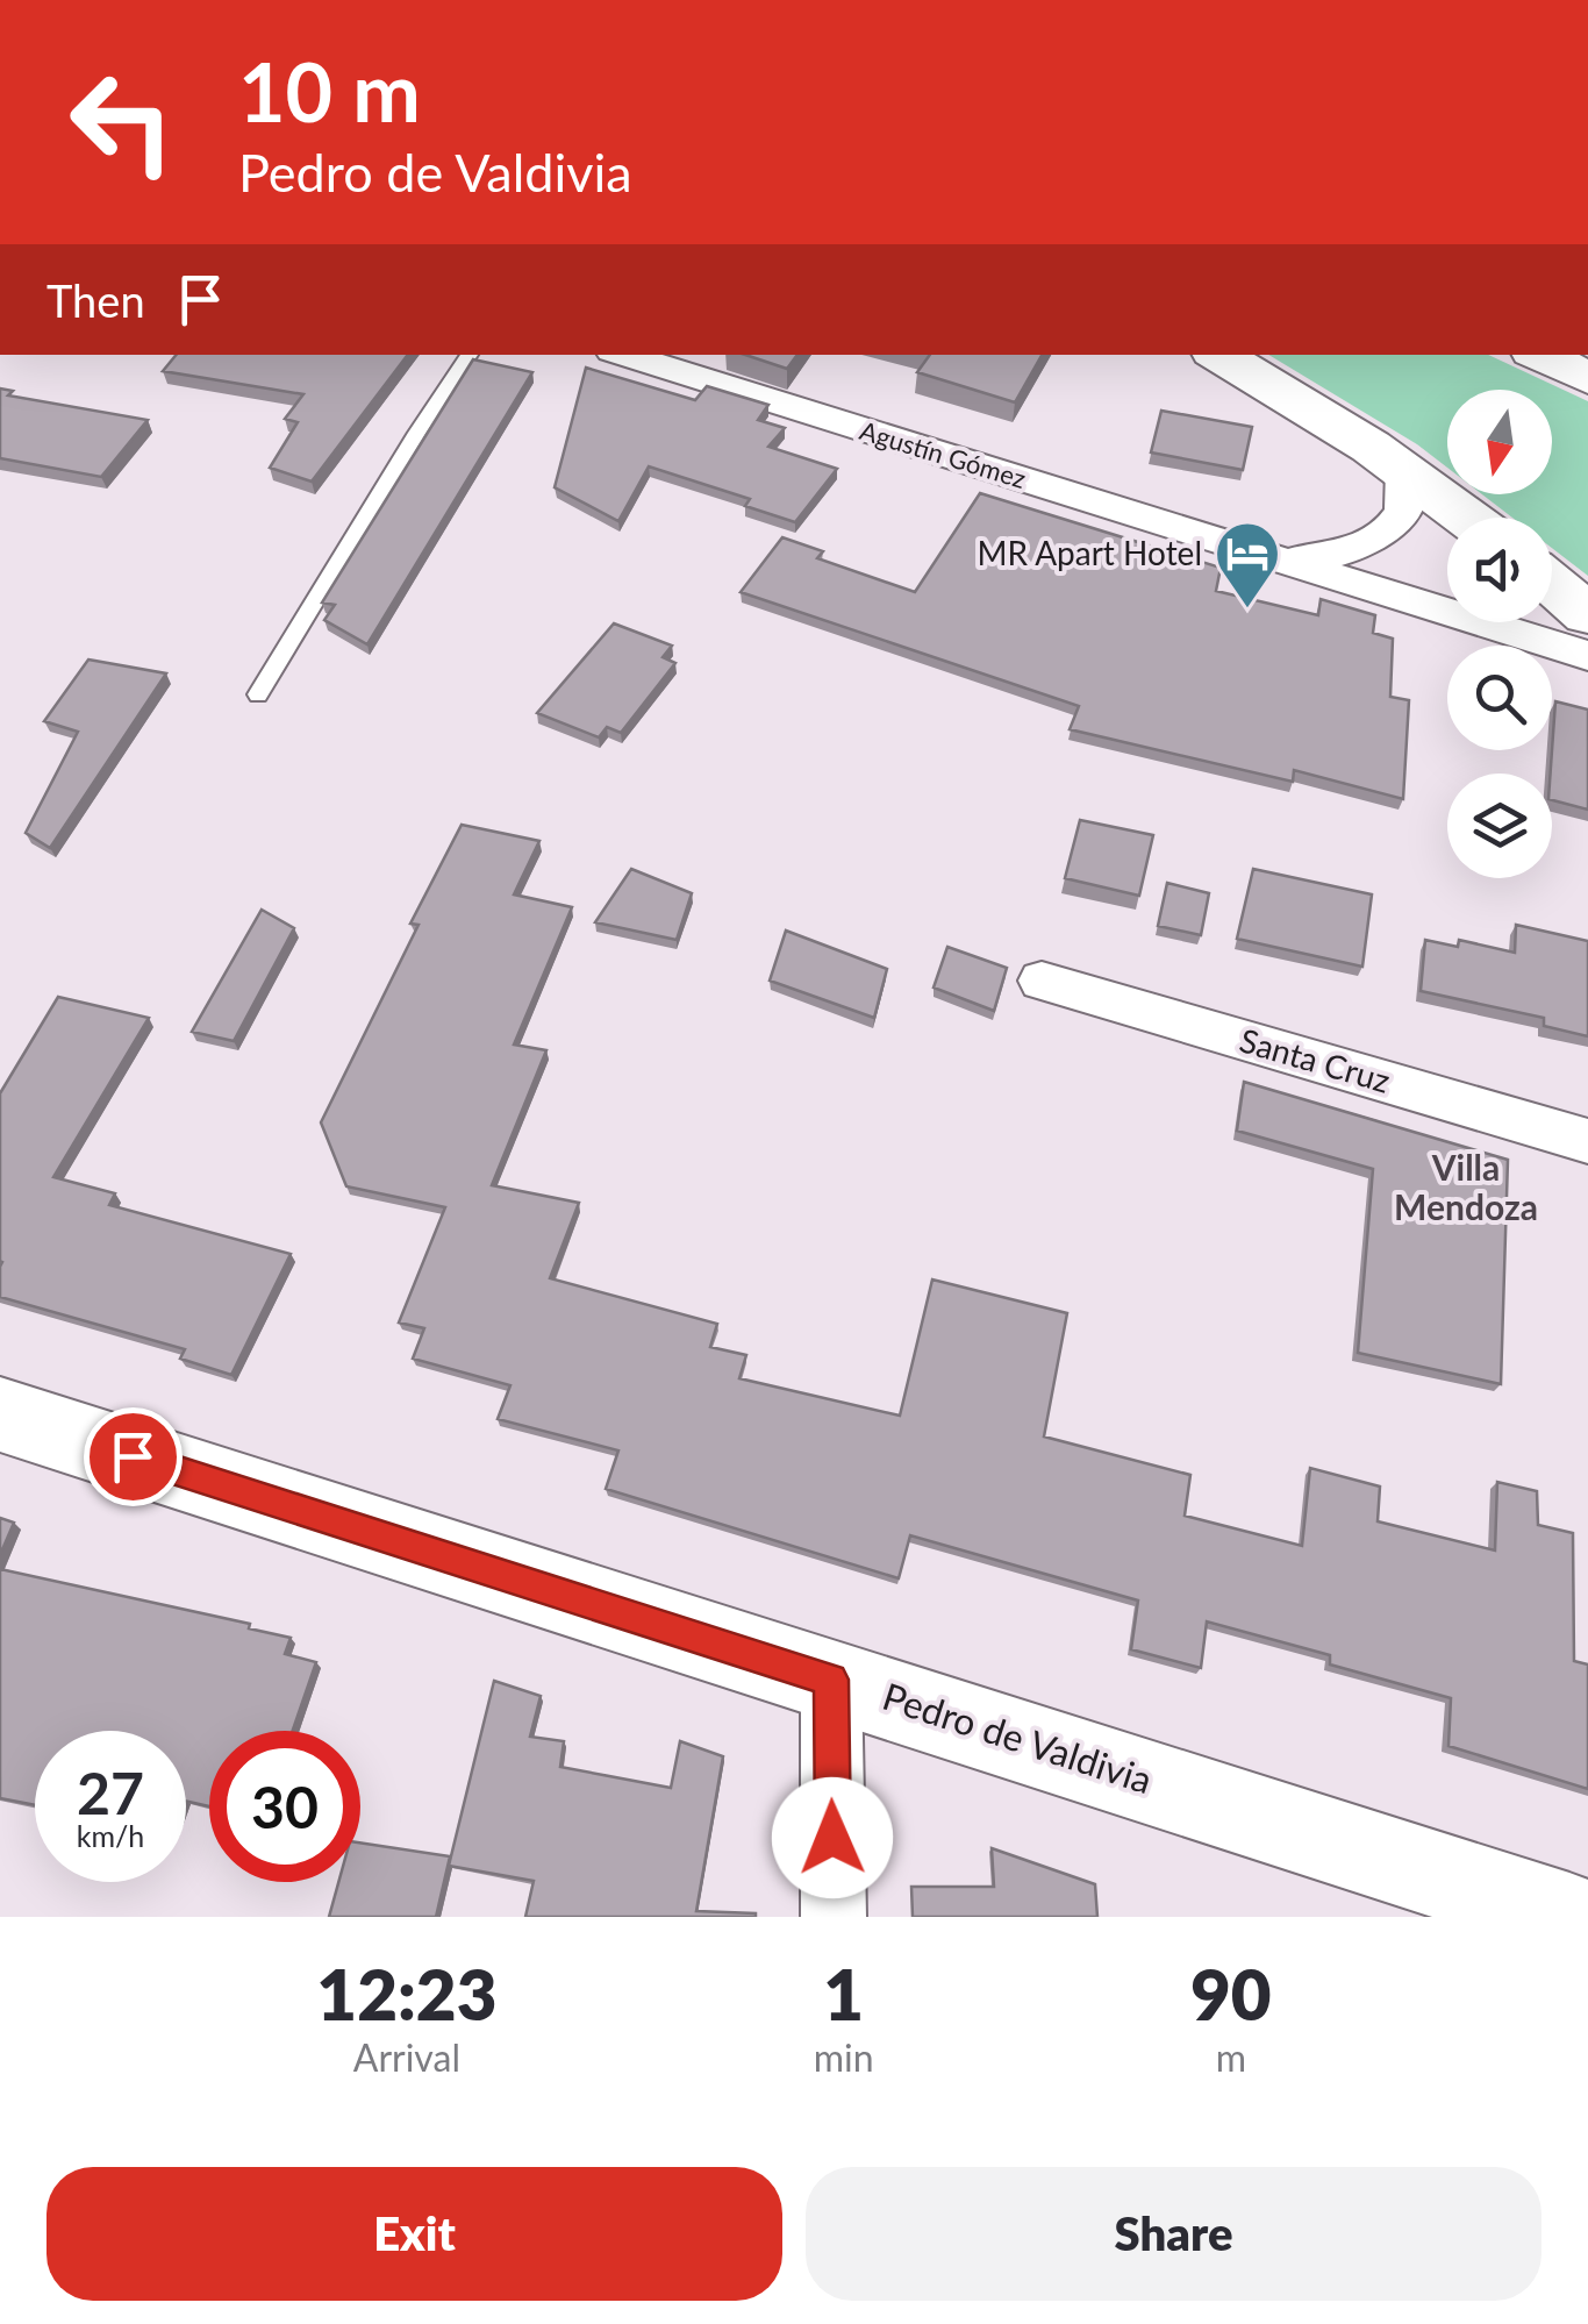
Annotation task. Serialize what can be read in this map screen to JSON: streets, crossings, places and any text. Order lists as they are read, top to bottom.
{
  "streets": {
    "main road": ["Pedro de Valdivia"],
    "street": ["Agustín Gómez", "Santa Cruz"]
  },
  "districts": ["Villa Mendoza"],
  "places": {
    "hotel": ["MR Apart Hotel"]
  },
  "north": "bottom",
  "page": {
    "turn": ["10 m", "Pedro de Valdivia"],
    "then": "Then",
    "speed": "27 km/h",
    "limit": "30",
    "eta": [
      "12:23",
      "Arrival",
      "1",
      "min",
      "90",
      "m"
    ],
    "buttons": ["Exit", "Share"]
  }
}
